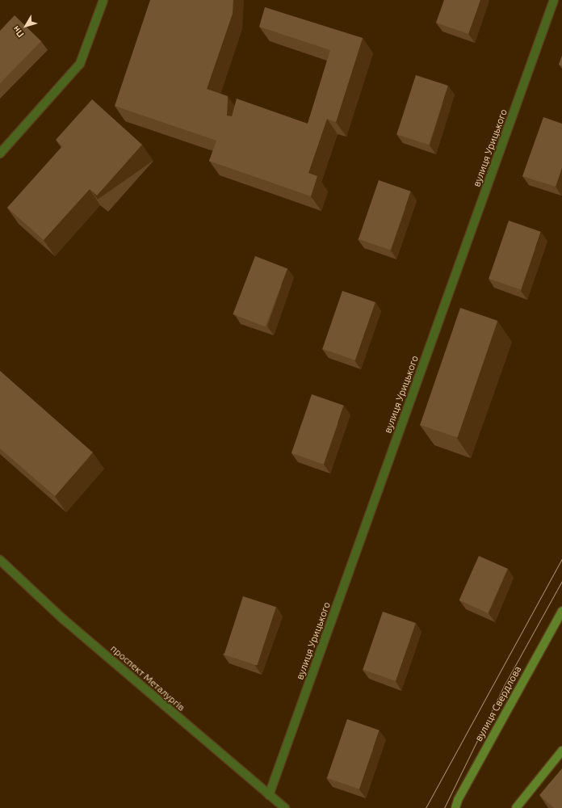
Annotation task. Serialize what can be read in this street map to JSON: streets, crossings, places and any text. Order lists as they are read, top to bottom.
{
  "streets": {
    "street": ["вулиця Урицького", "проспект Металургів", "вулиця Свердлова"]
  },
  "crossings": [
    ["вулиця Урицького", "проспект Металургів"]
  ],
  "north": "bottom left"
}
